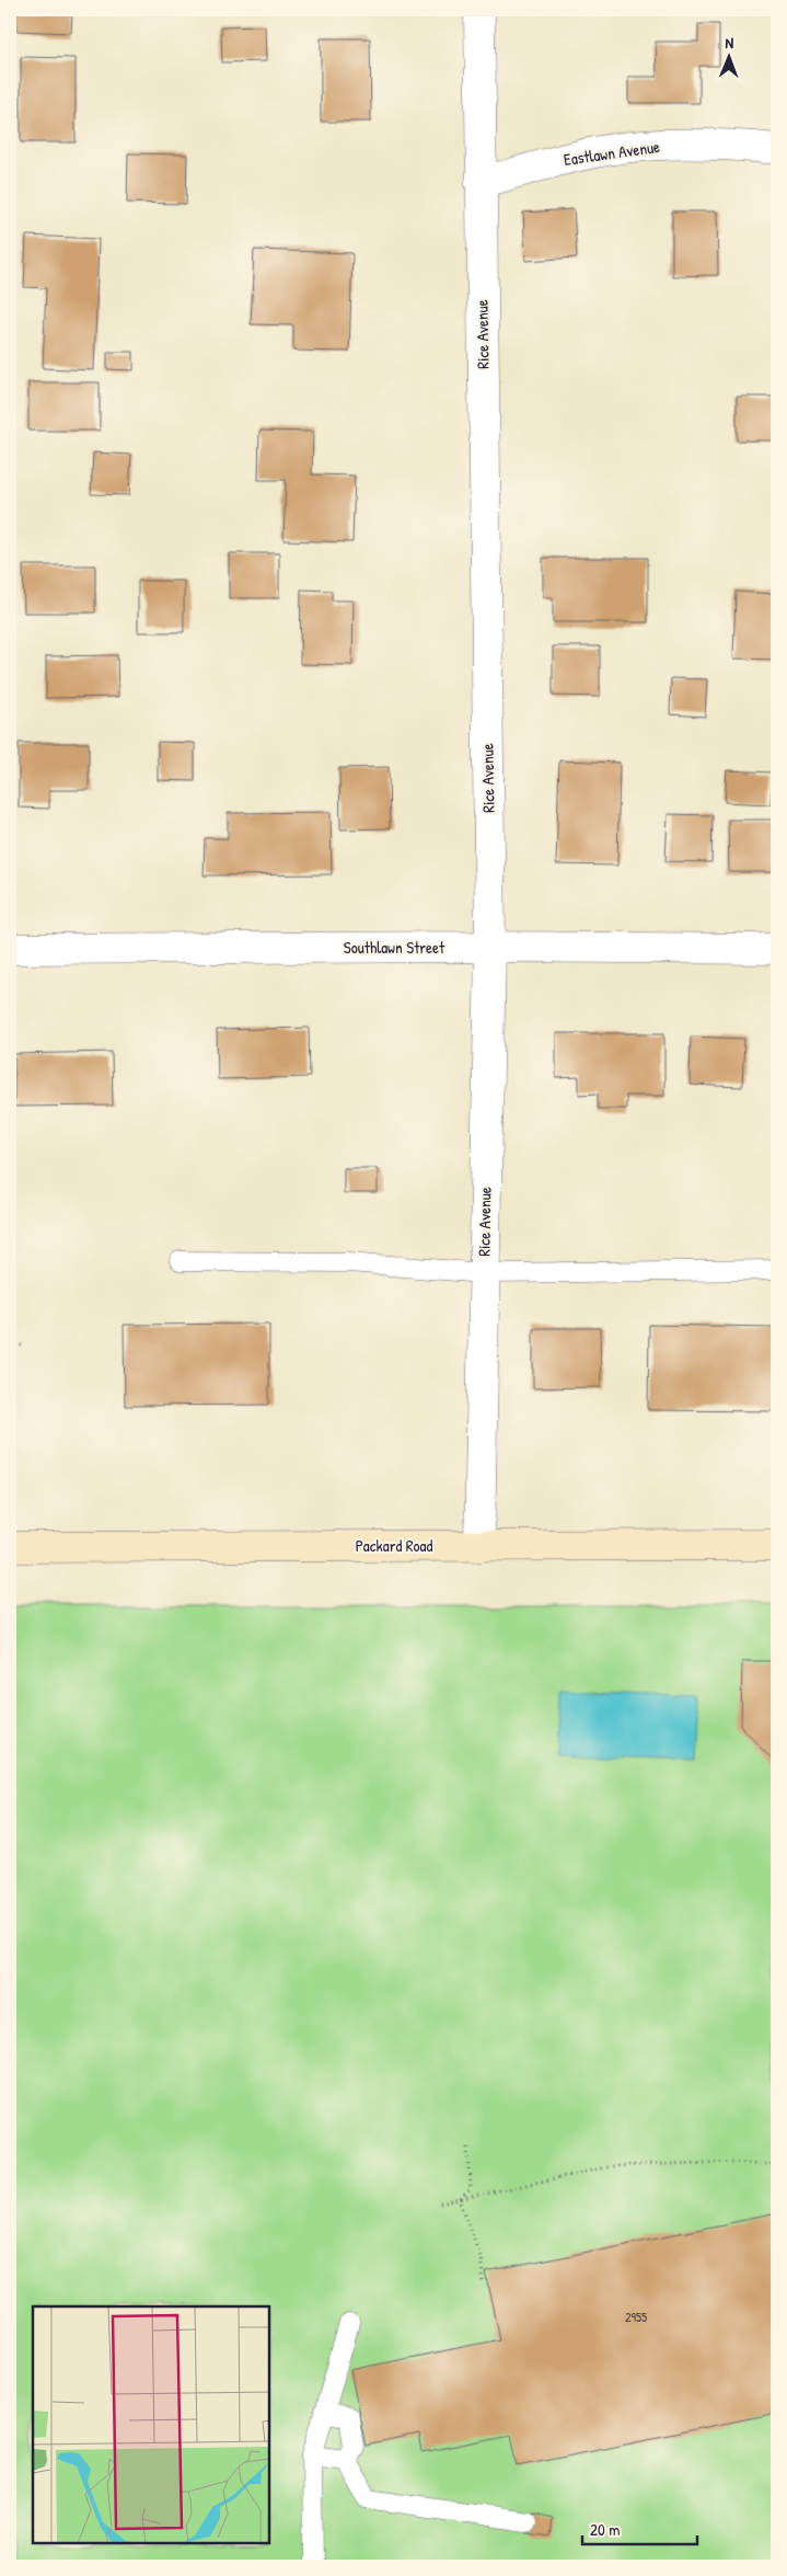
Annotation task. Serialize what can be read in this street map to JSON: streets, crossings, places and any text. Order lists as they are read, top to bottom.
{
  "streets": {
    "main road": ["Packard Road"],
    "street": ["Eastlawn Avenue", "Rice Avenue", "Southlawn Street"]
  },
  "crossings": [
    ["Eastlawn Avenue", "Rice Avenue"],
    ["Rice Avenue", "Southlawn Street"],
    ["Rice Avenue", "Packard Road"]
  ],
  "house_numbers": ["2955"],
  "scale_bar": "20 m",
  "north": "top"
}
